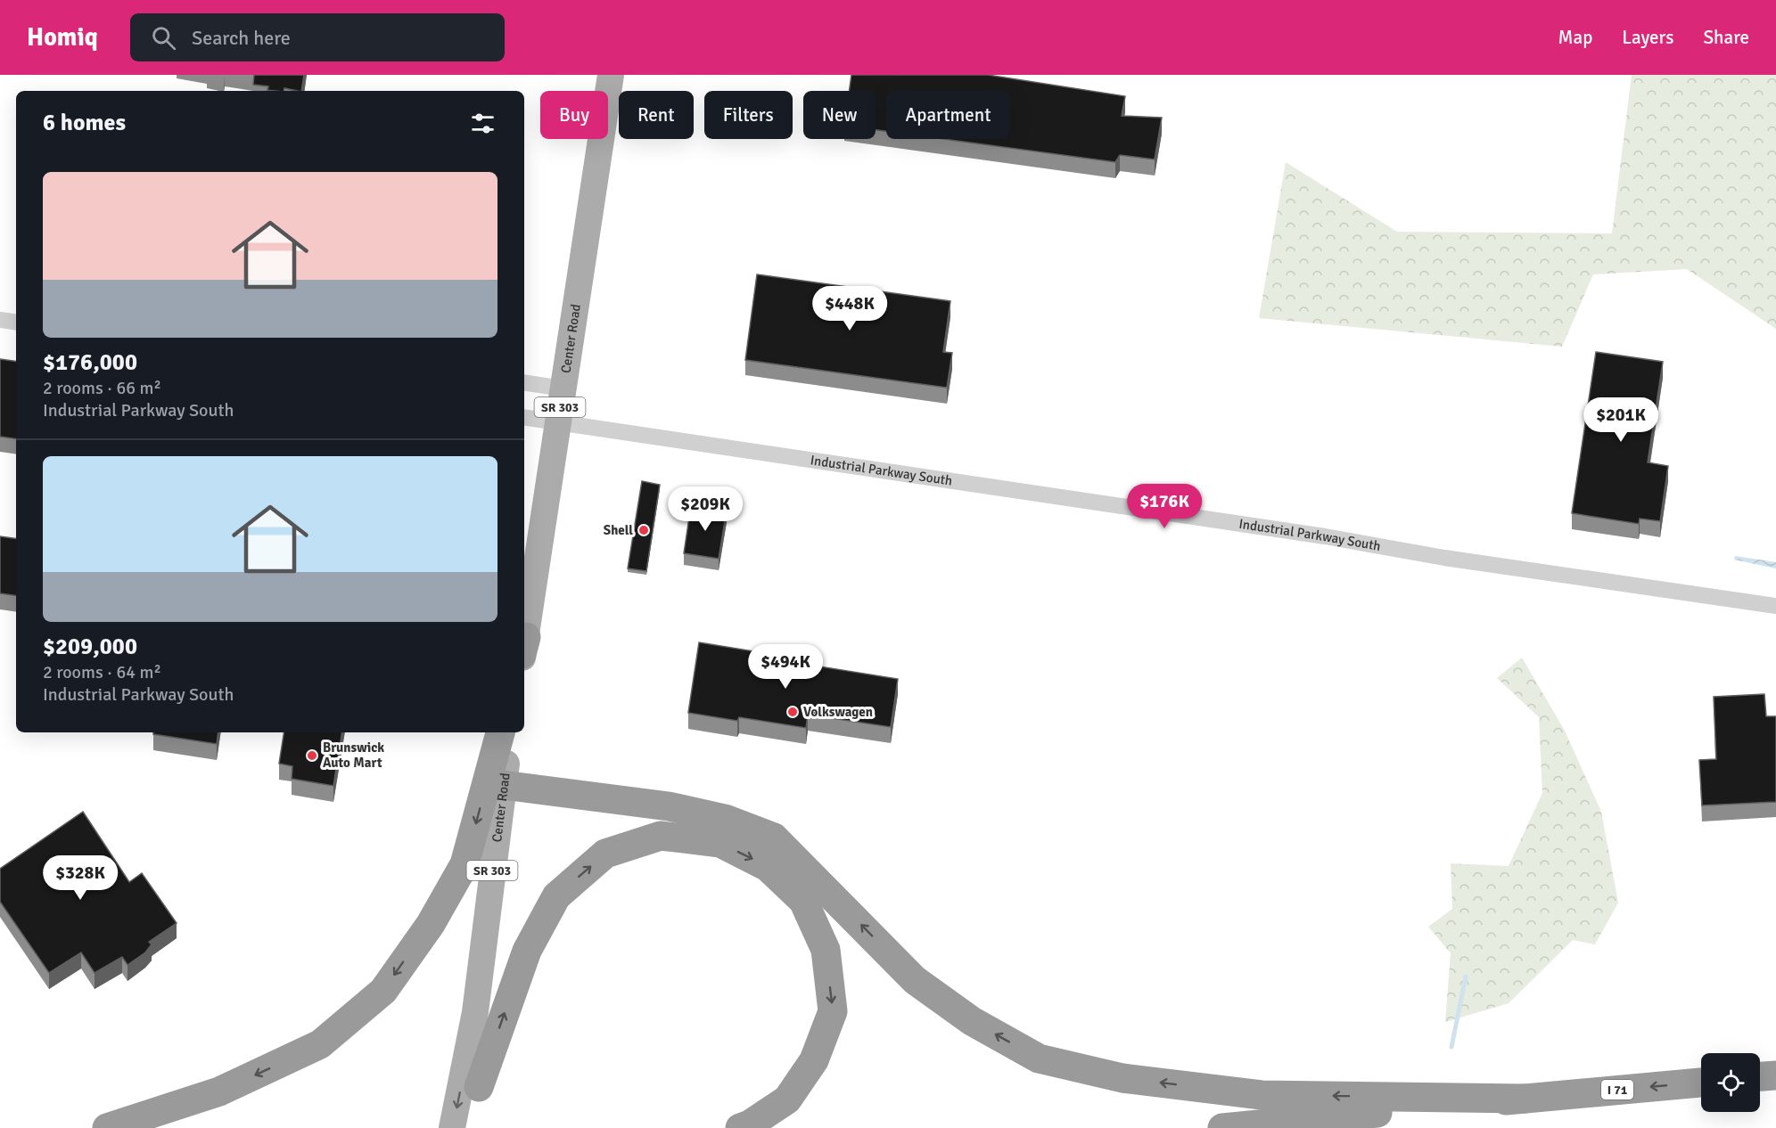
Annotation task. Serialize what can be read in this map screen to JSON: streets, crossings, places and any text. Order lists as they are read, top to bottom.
{
  "streets": {
    "highway": ["I 71"],
    "main road": ["Center Road", "SR 303"],
    "street": ["Industrial Parkway South"]
  },
  "crossings": [
    ["Center Road", "Industrial Parkway South"]
  ],
  "places": ["Shell", "Volkswagen", "Brunswick Auto Mart"],
  "page": {
    "header": "Homiq",
    "search": "Search here",
    "nav": ["Map", "Layers", "Share"],
    "chip": [
      "Buy",
      "Rent",
      "Filters",
      "New",
      "Apartment"
    ],
    "heading": "6 homes",
    "list": [
      {
        "name": "$176,000",
        "note": "2 rooms · 66 m² · Industrial Parkway South"
      },
      {
        "name": "$209,000",
        "note": "2 rooms · 64 m² · Industrial Parkway South"
      }
    ],
    "price": [
      "$448K",
      "$201K",
      "$176K",
      "$209K",
      "$494K",
      "$328K"
    ]
  }
}
